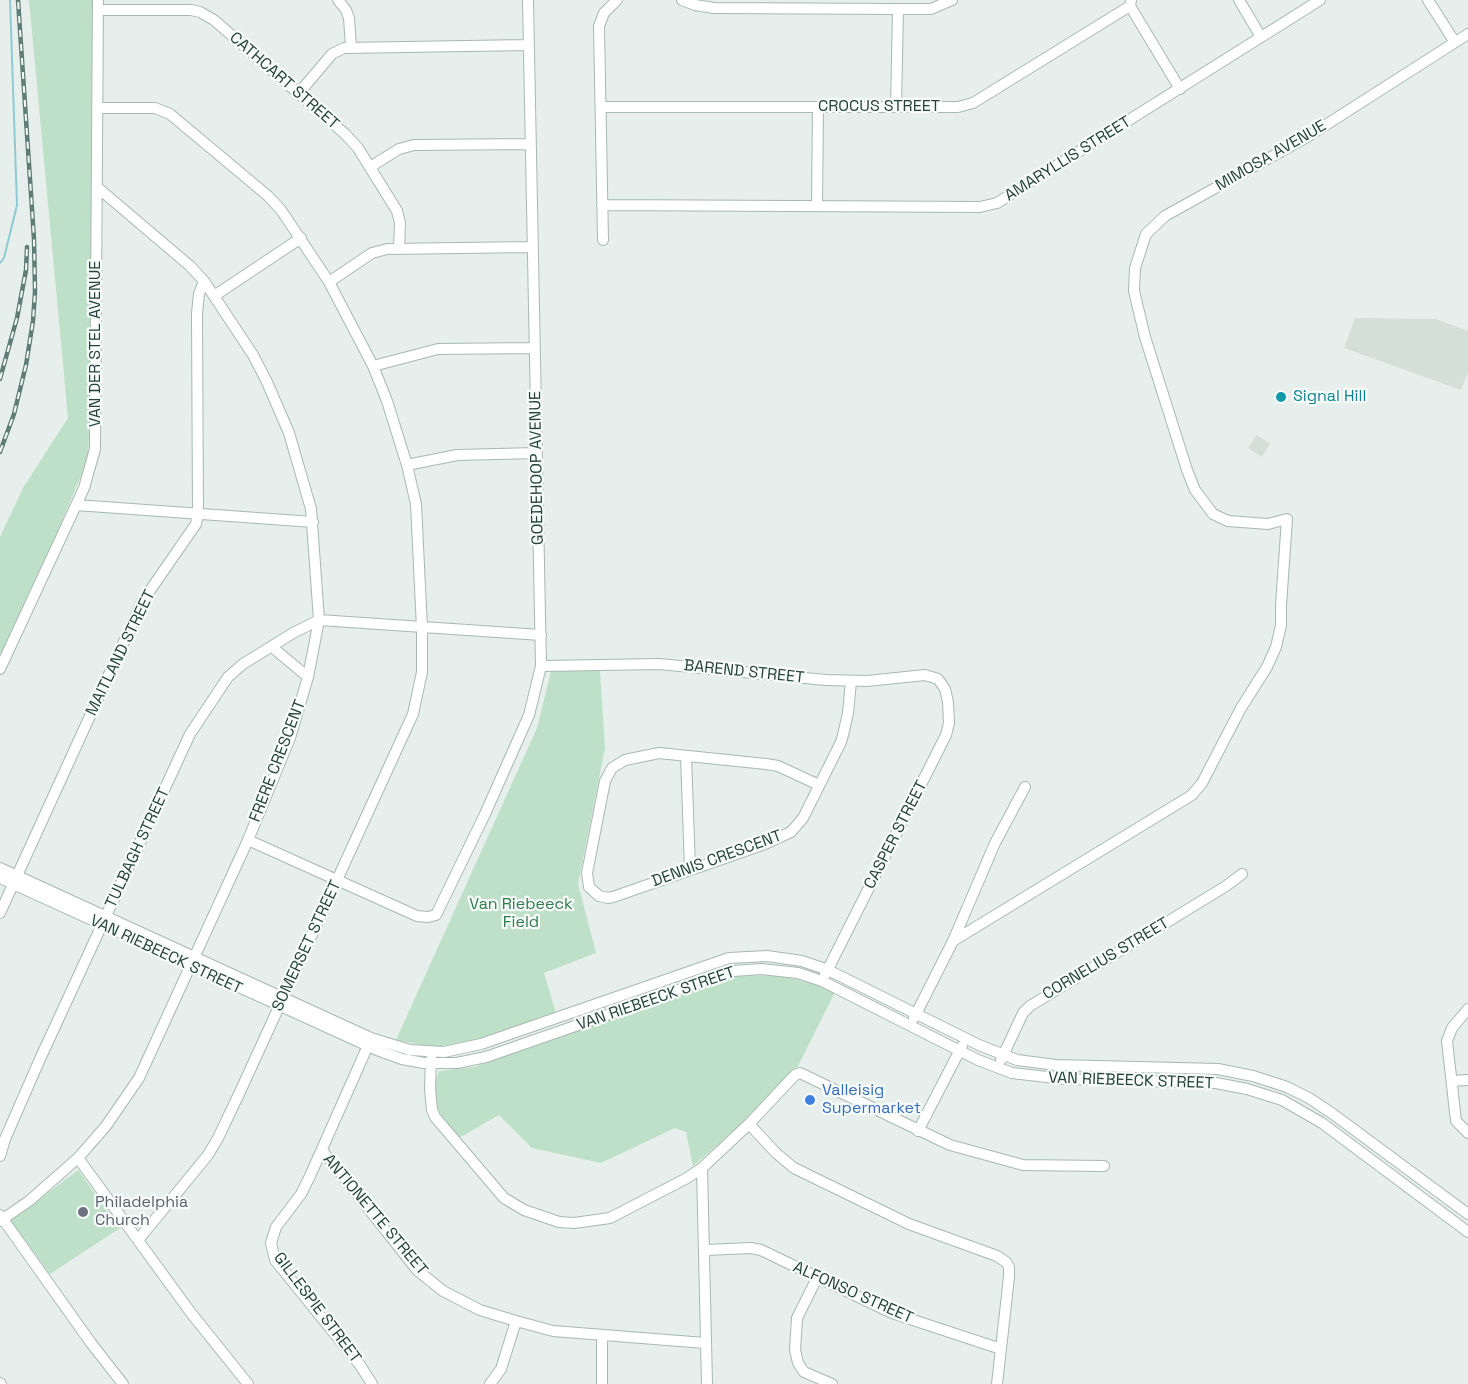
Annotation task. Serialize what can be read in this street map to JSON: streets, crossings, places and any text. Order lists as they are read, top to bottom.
{
  "streets": {
    "street": [
      "CATHCART STREET",
      "CROCUS STREET",
      "MIMOSA AVENUE",
      "AMARYLLIS STREET",
      "VAN DER STEL AVENUE",
      "GOEDEHOOP AVENUE",
      "MAITLAND STREET",
      "BAREND STREET",
      "FRERE CRESCENT",
      "CASPER STREET",
      "TULBAGH STREET",
      "DENNIS CRESCENT",
      "SOMERSET STREET",
      "VAN RIEBEECK STREET",
      "CORNELIUS STREET",
      "ANTIONETTE STREET",
      "ALFONSO STREET",
      "GILLESPIE STREET"
    ]
  },
  "crossings": [
    ["CATHCART STREET", "VAN DER STEL AVENUE"],
    ["VAN DER STEL AVENUE", "FRERE CRESCENT"],
    ["VAN DER STEL AVENUE", "SOMERSET STREET"],
    ["GOEDEHOOP AVENUE", "BAREND STREET"],
    ["GOEDEHOOP AVENUE", "SOMERSET STREET"],
    ["MAITLAND STREET", "FRERE CRESCENT"],
    ["MAITLAND STREET", "VAN RIEBEECK STREET"],
    ["BAREND STREET", "CASPER STREET"],
    ["BAREND STREET", "DENNIS CRESCENT"],
    ["FRERE CRESCENT", "TULBAGH STREET"],
    ["FRERE CRESCENT", "VAN RIEBEECK STREET"],
    ["CASPER STREET", "VAN RIEBEECK STREET"],
    ["TULBAGH STREET", "VAN RIEBEECK STREET"],
    ["SOMERSET STREET", "VAN RIEBEECK STREET"],
    ["VAN RIEBEECK STREET", "CORNELIUS STREET"],
    ["VAN RIEBEECK STREET", "GILLESPIE STREET"],
    ["ANTIONETTE STREET", "GILLESPIE STREET"]
  ],
  "parks": ["Van Riebeeck Field"],
  "places": ["Signal Hill", "Valleisig Supermarket", "Philadelphia Church"]
}
